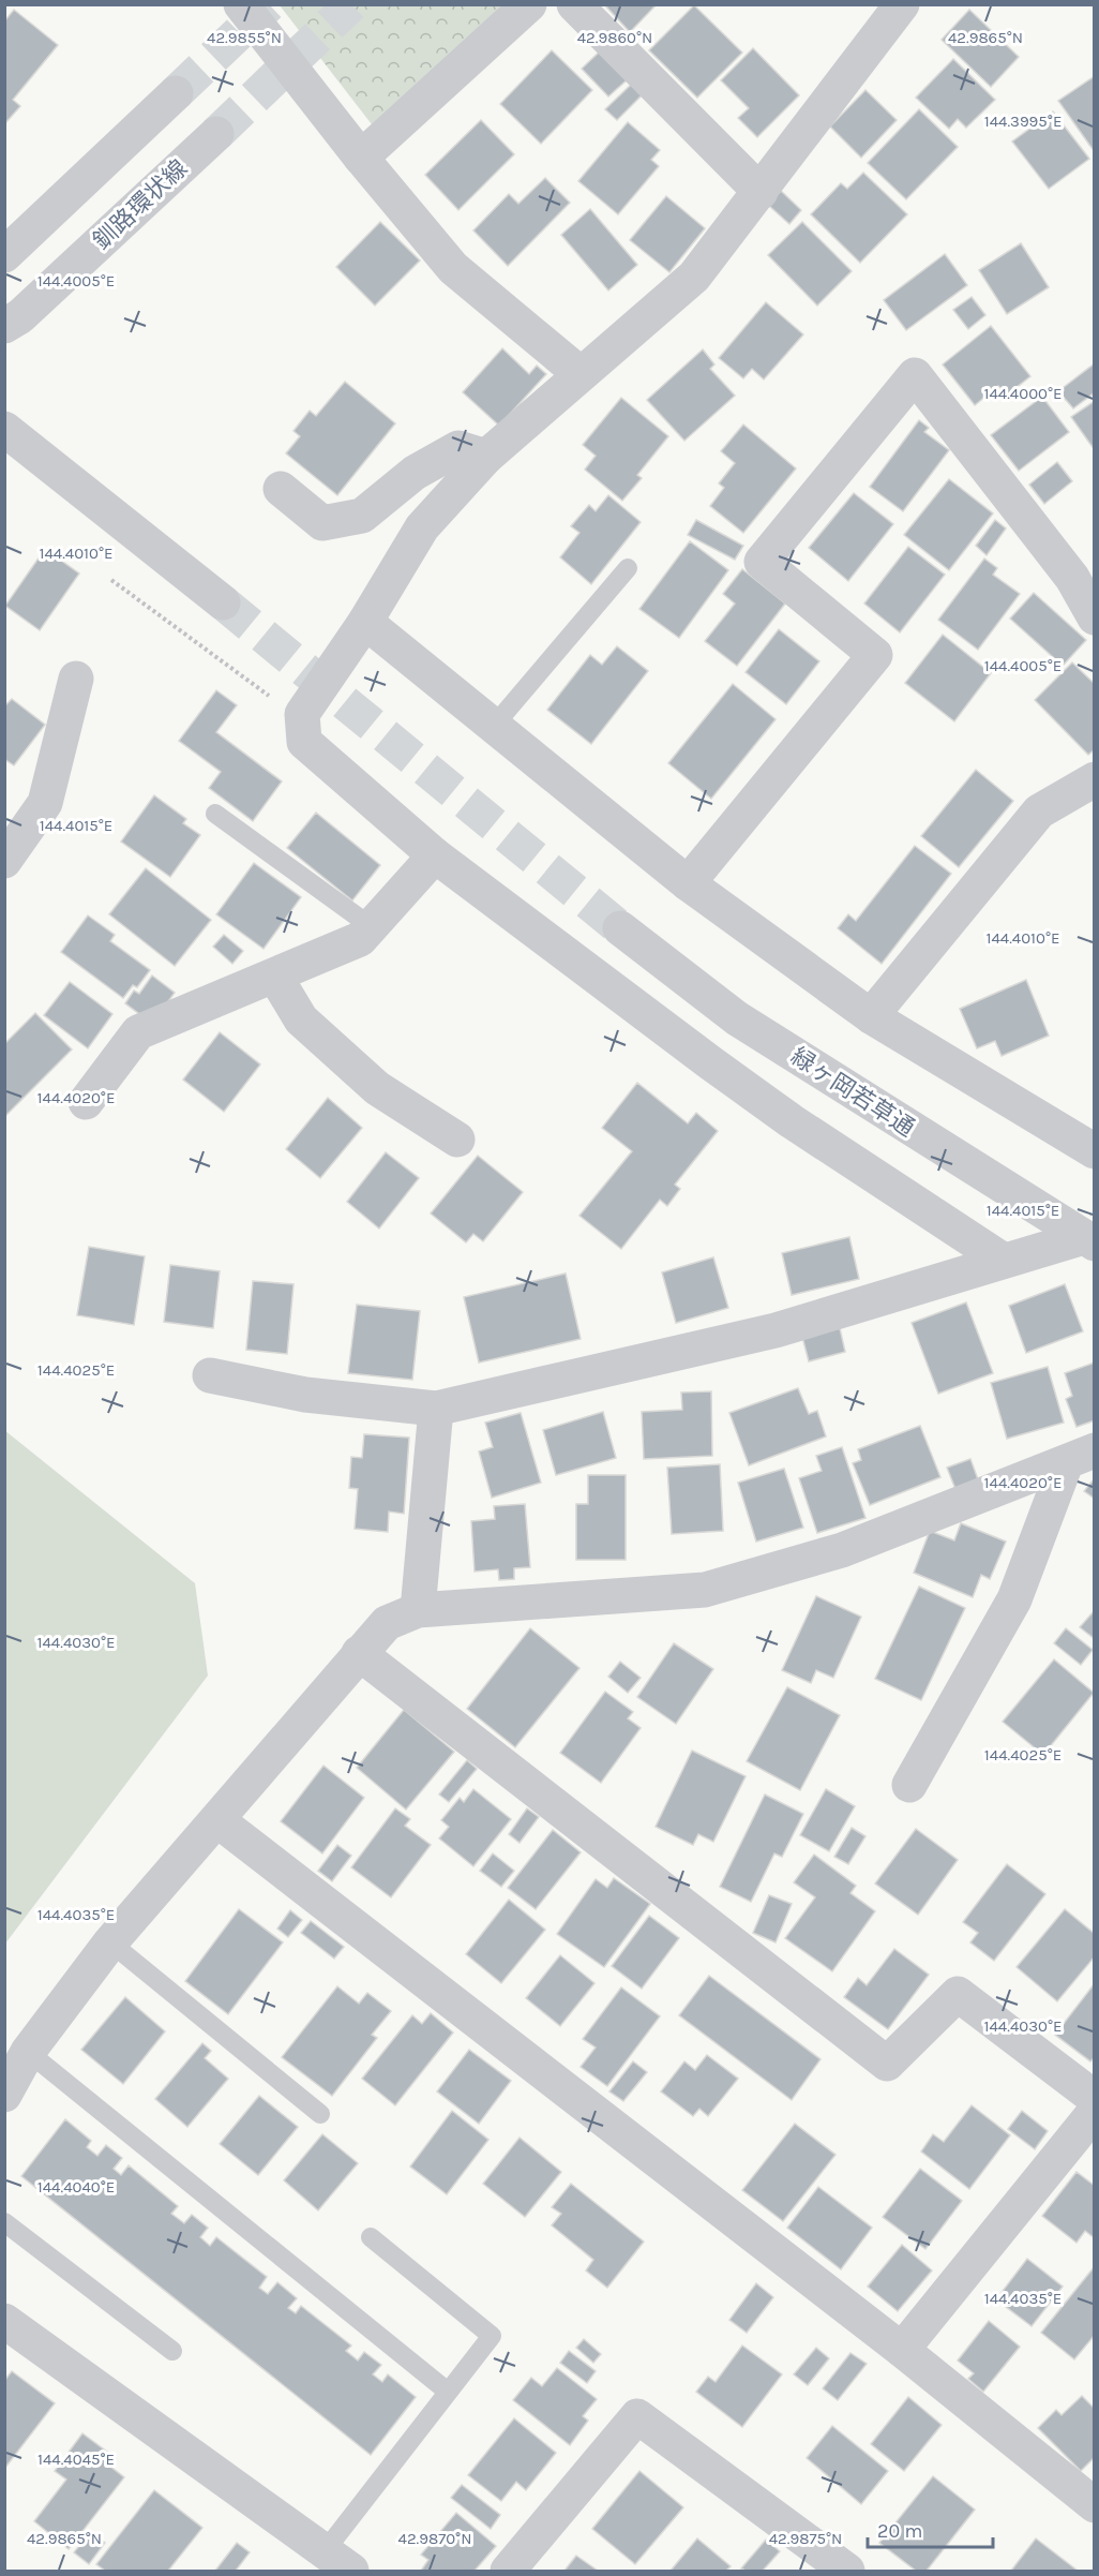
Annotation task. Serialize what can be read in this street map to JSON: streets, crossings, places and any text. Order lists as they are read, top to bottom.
{
  "streets": {
    "street": ["釧路環状線", "緑ヶ岡若草通"]
  },
  "scale_bar": "20 m",
  "coordinates": [
    "42.9855°N",
    "42.9860°N",
    "42.9865°N",
    "144.3995°E",
    "144.4005°E",
    "144.4000°E",
    "144.4010°E",
    "144.4015°E",
    "144.4020°E",
    "144.4025°E",
    "144.4030°E",
    "144.4035°E",
    "144.4040°E",
    "144.4045°E",
    "42.9870°N",
    "42.9875°N"
  ]
}
